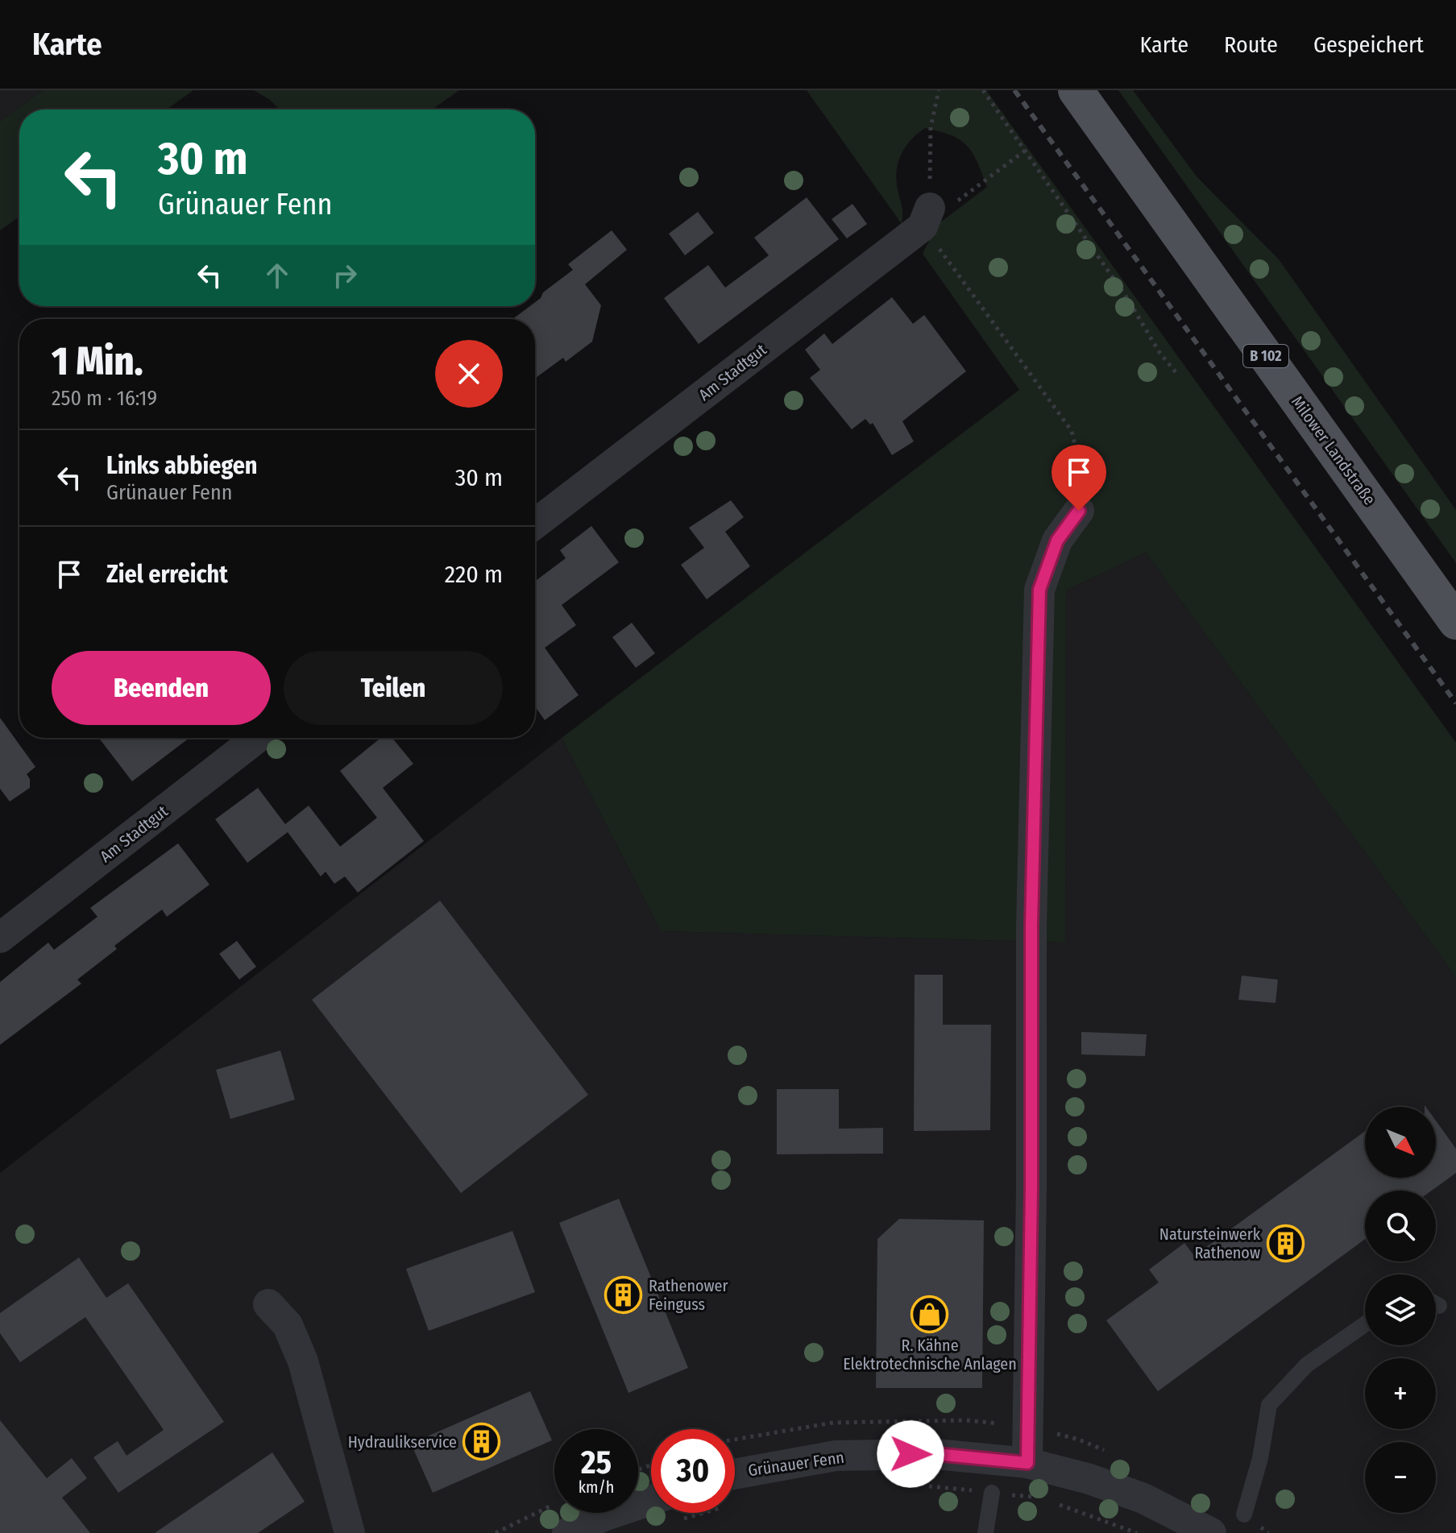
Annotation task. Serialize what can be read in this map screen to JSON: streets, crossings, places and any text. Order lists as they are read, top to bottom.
{
  "streets": {
    "main road": ["B 102", "Milower Landstraße"],
    "street": ["Am Stadtgut", "Grünauer Fenn"]
  },
  "places": {
    "building": ["Natursteinwerk Rathenow", "Rathenower Feinguss", "Hydraulikservice"],
    "shop": ["R. Kähne Elektrotechnische Anlagen"]
  },
  "north": "bottom right",
  "page": {
    "header": "Karte",
    "nav": ["Karte", "Route", "Gespeichert"],
    "turn": ["30 m", "Grünauer Fenn"],
    "heading": ["1 Min.", "250 m · 16:19"],
    "list": [
      {
        "name": "Links abbiegen",
        "note": "Grünauer Fenn",
        "value": "30 m"
      },
      {
        "name": "Ziel erreicht",
        "value": "220 m"
      }
    ],
    "buttons": ["Beenden", "Teilen"],
    "map_buttons": ["+", "−"],
    "speed": "25 km/h",
    "limit": "30"
  }
}
